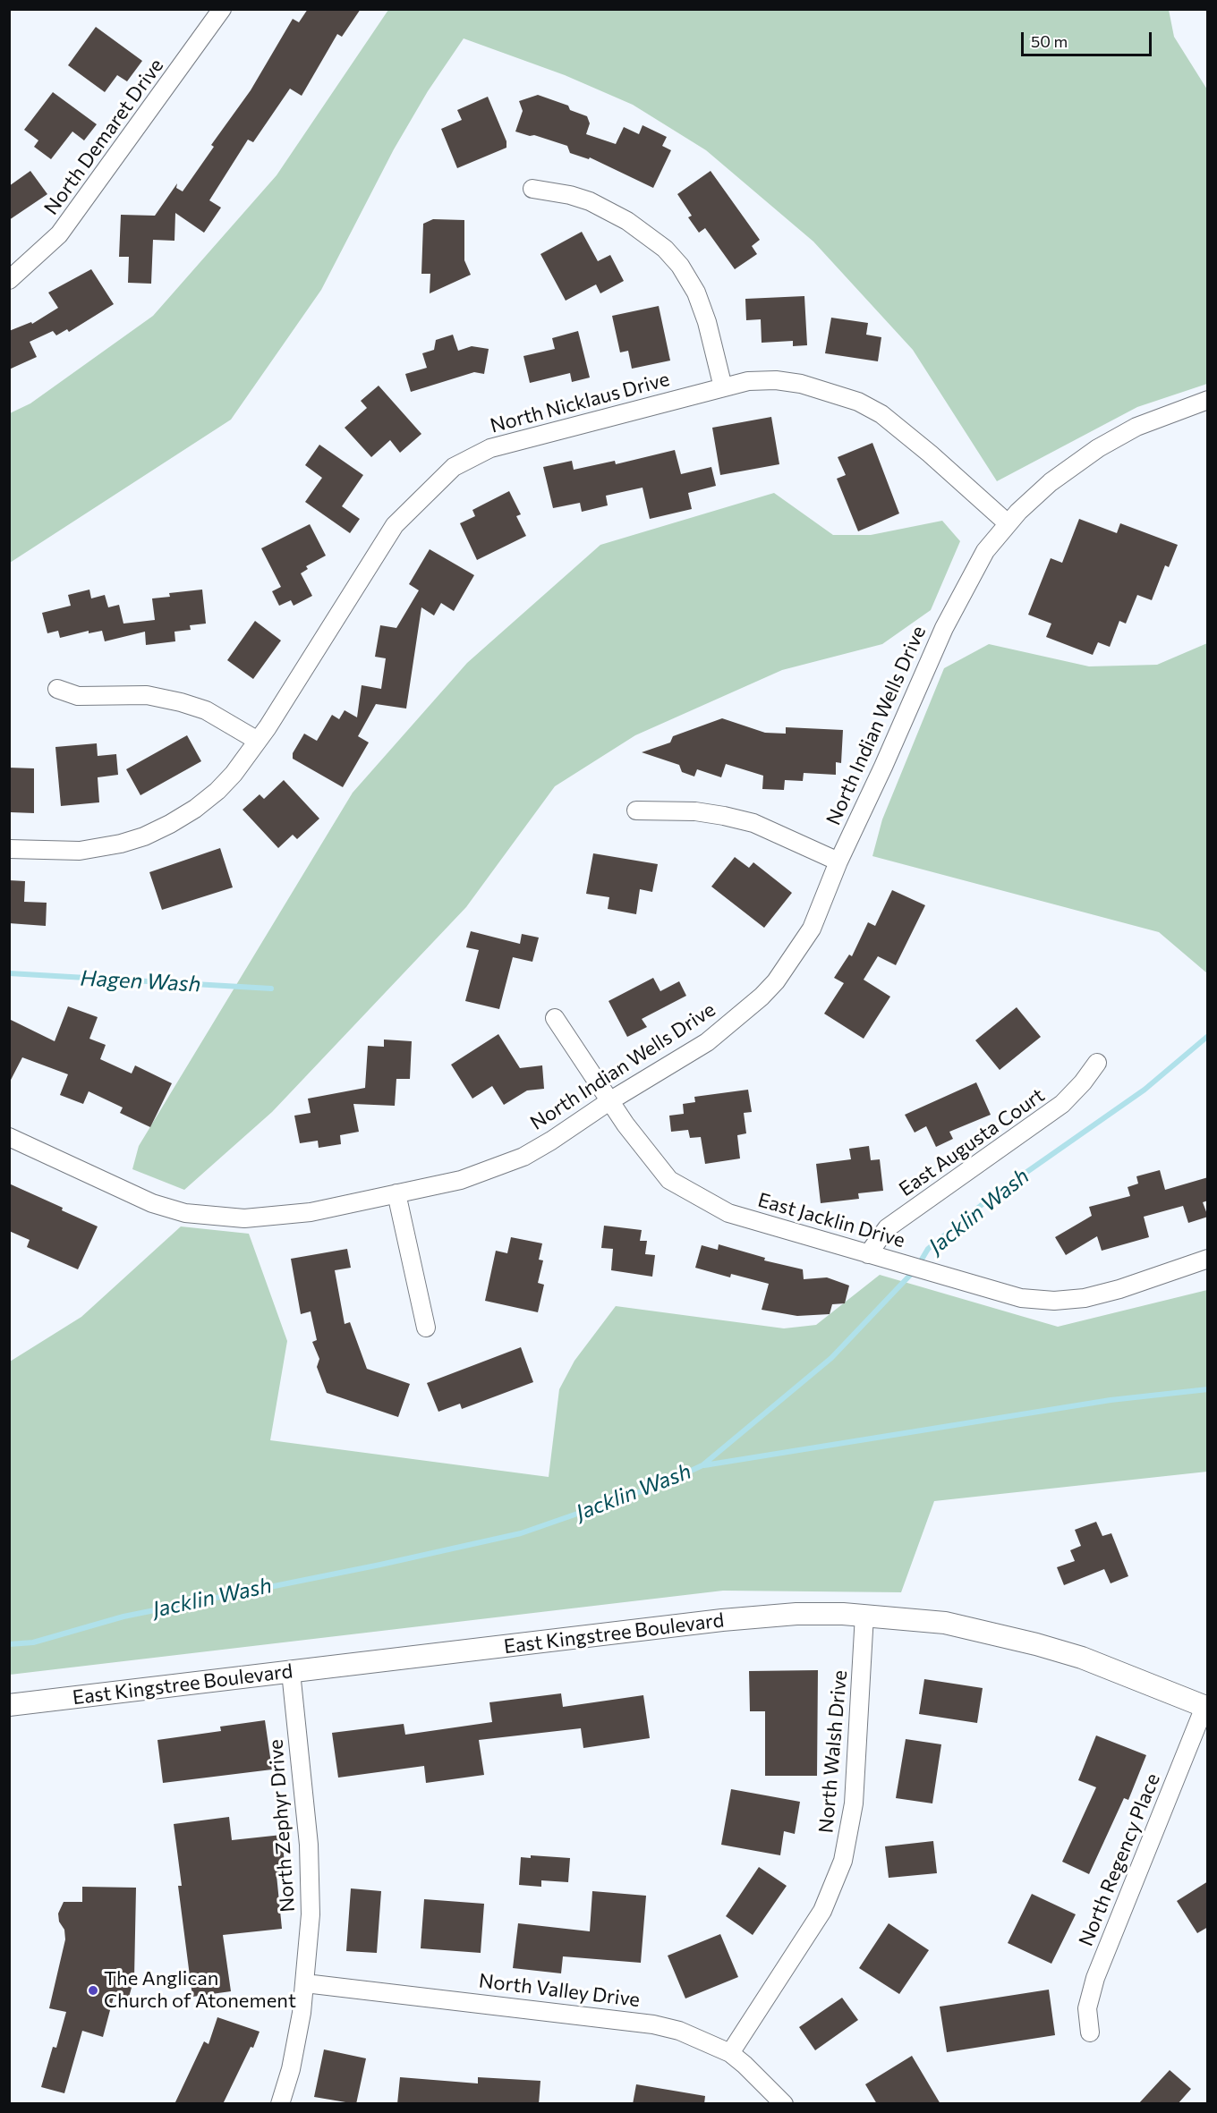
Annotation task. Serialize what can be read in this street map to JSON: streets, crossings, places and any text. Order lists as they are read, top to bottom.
{
  "streets": {
    "street": [
      "North Demaret Drive",
      "North Nicklaus Drive",
      "North Indian Wells Drive",
      "East Augusta Court",
      "East Jacklin Drive",
      "East Kingstree Boulevard",
      "North Walsh Drive",
      "North Zephyr Drive",
      "North Regency Place",
      "North Valley Drive"
    ]
  },
  "crossings": [
    ["North Nicklaus Drive", "North Indian Wells Drive"],
    ["North Indian Wells Drive", "East Jacklin Drive"],
    ["East Augusta Court", "East Jacklin Drive"],
    ["East Kingstree Boulevard", "North Walsh Drive"],
    ["East Kingstree Boulevard", "North Zephyr Drive"],
    ["East Kingstree Boulevard", "North Regency Place"],
    ["North Walsh Drive", "North Valley Drive"],
    ["North Zephyr Drive", "North Valley Drive"]
  ],
  "water": ["Hagen Wash", "Jacklin Wash"],
  "places": ["The Anglican Church of Atonement"],
  "scale_bar": "50 m"
}
